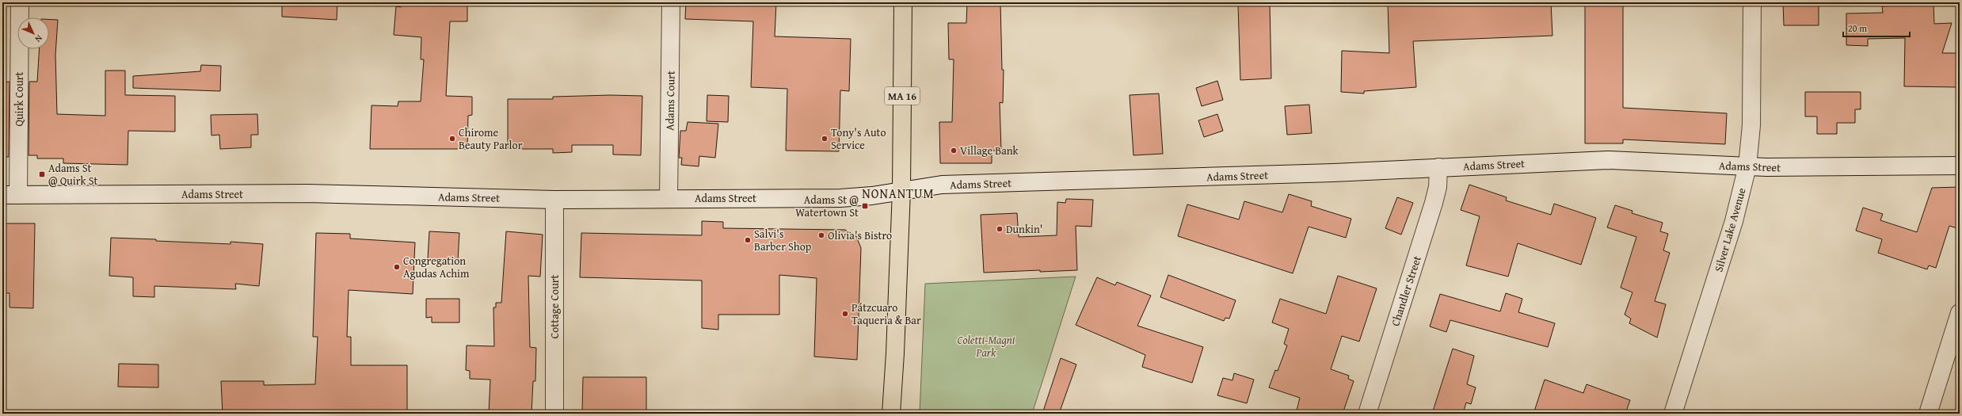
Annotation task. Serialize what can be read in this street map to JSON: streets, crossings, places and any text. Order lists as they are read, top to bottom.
{
  "streets": {
    "main road": ["MA 16"],
    "street": [
      "Quirk Court",
      "Adams Court",
      "Adams Street",
      "Silver Lake Avenue",
      "Chandler Street",
      "Cottage Court"
    ]
  },
  "crossings": [
    ["MA 16", "Adams Street"],
    ["Quirk Court", "Adams Street"],
    ["Adams Court", "Adams Street"],
    ["Adams Street", "Silver Lake Avenue"],
    ["Adams Street", "Chandler Street"],
    ["Adams Street", "Cottage Court"]
  ],
  "districts": ["NONANTUM"],
  "parks": ["Coletti-Magni Park"],
  "places": {
    "other": [
      "Chirome Beauty Parlor",
      "Tony's Auto Service",
      "Village Bank",
      "Dunkin'",
      "Olivia's Bistro",
      "Salvi's Barber Shop",
      "Congregation Agudas Achim",
      "Pátzcuaro Taqueria & Bar"
    ],
    "transit": ["Adams St @ Quirk St", "Adams St @ Watertown St"]
  },
  "scale_bar": "20 m",
  "north": "bottom right"
}
